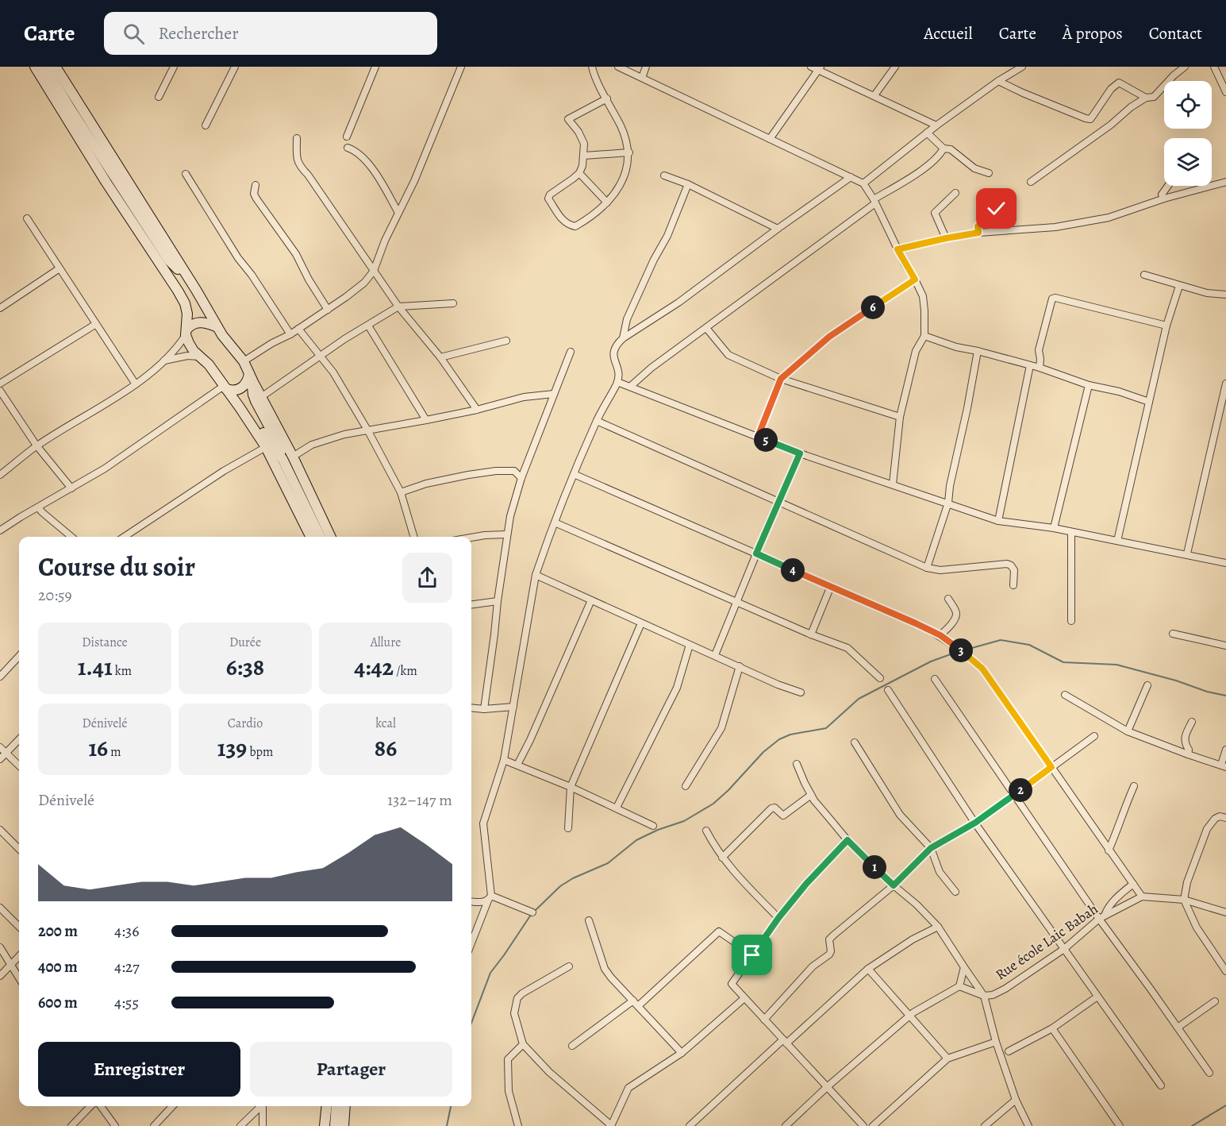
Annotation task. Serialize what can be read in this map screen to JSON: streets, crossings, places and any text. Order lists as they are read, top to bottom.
{
  "streets": {
    "street": ["Rue école Laic Babah"]
  },
  "page": {
    "header": "Carte",
    "search": "Rechercher",
    "nav": [
      "Accueil",
      "Carte",
      "À propos",
      "Contact"
    ],
    "pins": [
      "6",
      "5",
      "4",
      "3",
      "2",
      "1"
    ],
    "heading": ["Course du soir", "20:59"],
    "stats": [
      ["Distance", "1.41 km"],
      ["Durée", "6:38"],
      ["Allure", "4:42 /km"],
      ["Dénivelé", "16 m"],
      ["Cardio", "139 bpm"],
      ["kcal", "86"]
    ],
    "chart": ["Dénivelé", "132–147 m"],
    "list": [
      {
        "name": "200 m",
        "note": "4:36"
      },
      {
        "name": "400 m",
        "note": "4:27"
      },
      {
        "name": "600 m",
        "note": "4:55"
      }
    ],
    "buttons": ["Enregistrer", "Partager"]
  }
}
